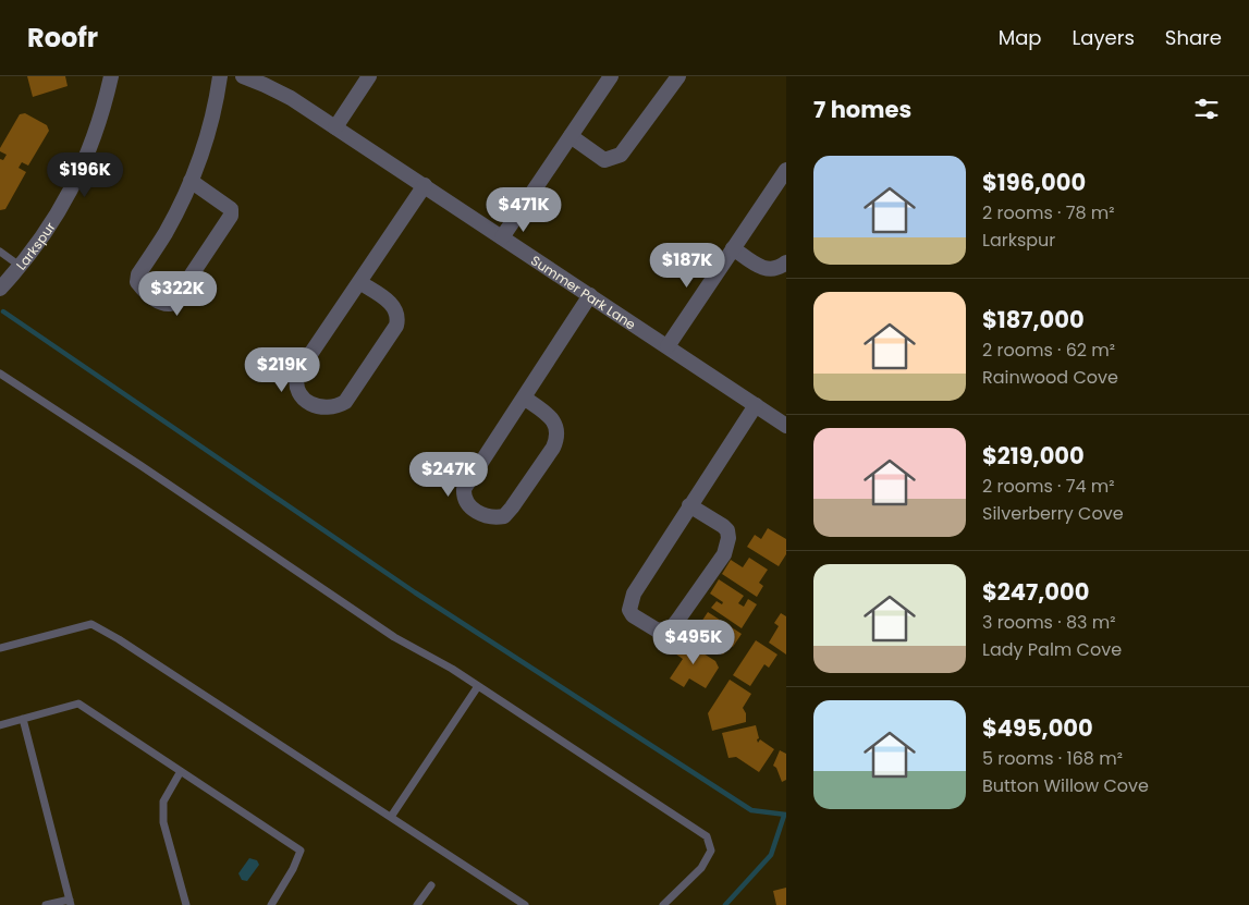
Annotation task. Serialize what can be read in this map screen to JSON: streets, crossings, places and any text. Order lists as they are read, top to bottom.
{
  "streets": {
    "street": ["Larkspur", "Summer Park Lane"]
  },
  "page": {
    "header": "Roofr",
    "nav": ["Map", "Layers", "Share"],
    "heading": "7 homes",
    "list": [
      {
        "name": "$196,000",
        "note": "2 rooms · 78 m² · Larkspur"
      },
      {
        "name": "$187,000",
        "note": "2 rooms · 62 m² · Rainwood Cove"
      },
      {
        "name": "$219,000",
        "note": "2 rooms · 74 m² · Silverberry Cove"
      },
      {
        "name": "$247,000",
        "note": "3 rooms · 83 m² · Lady Palm Cove"
      },
      {
        "name": "$495,000",
        "note": "5 rooms · 168 m² · Button Willow Cove"
      }
    ],
    "price": [
      "$196K",
      "$471K",
      "$187K",
      "$322K",
      "$219K",
      "$247K",
      "$495K"
    ]
  }
}
